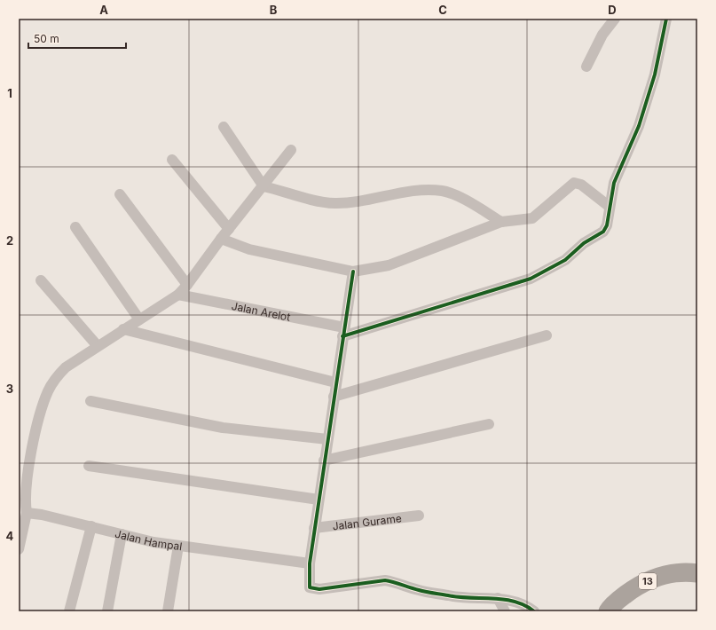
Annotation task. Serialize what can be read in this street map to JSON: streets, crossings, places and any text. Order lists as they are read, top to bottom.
{
  "streets": {
    "highway": ["13"],
    "street": ["Jalan Arelot", "Jalan Gurame", "Jalan Hampal"]
  },
  "scale_bar": "50 m",
  "grid": {
    "columns": [
      "A",
      "B",
      "C",
      "D"
    ],
    "rows": [
      "1",
      "2",
      "3",
      "4"
    ]
  }
}
